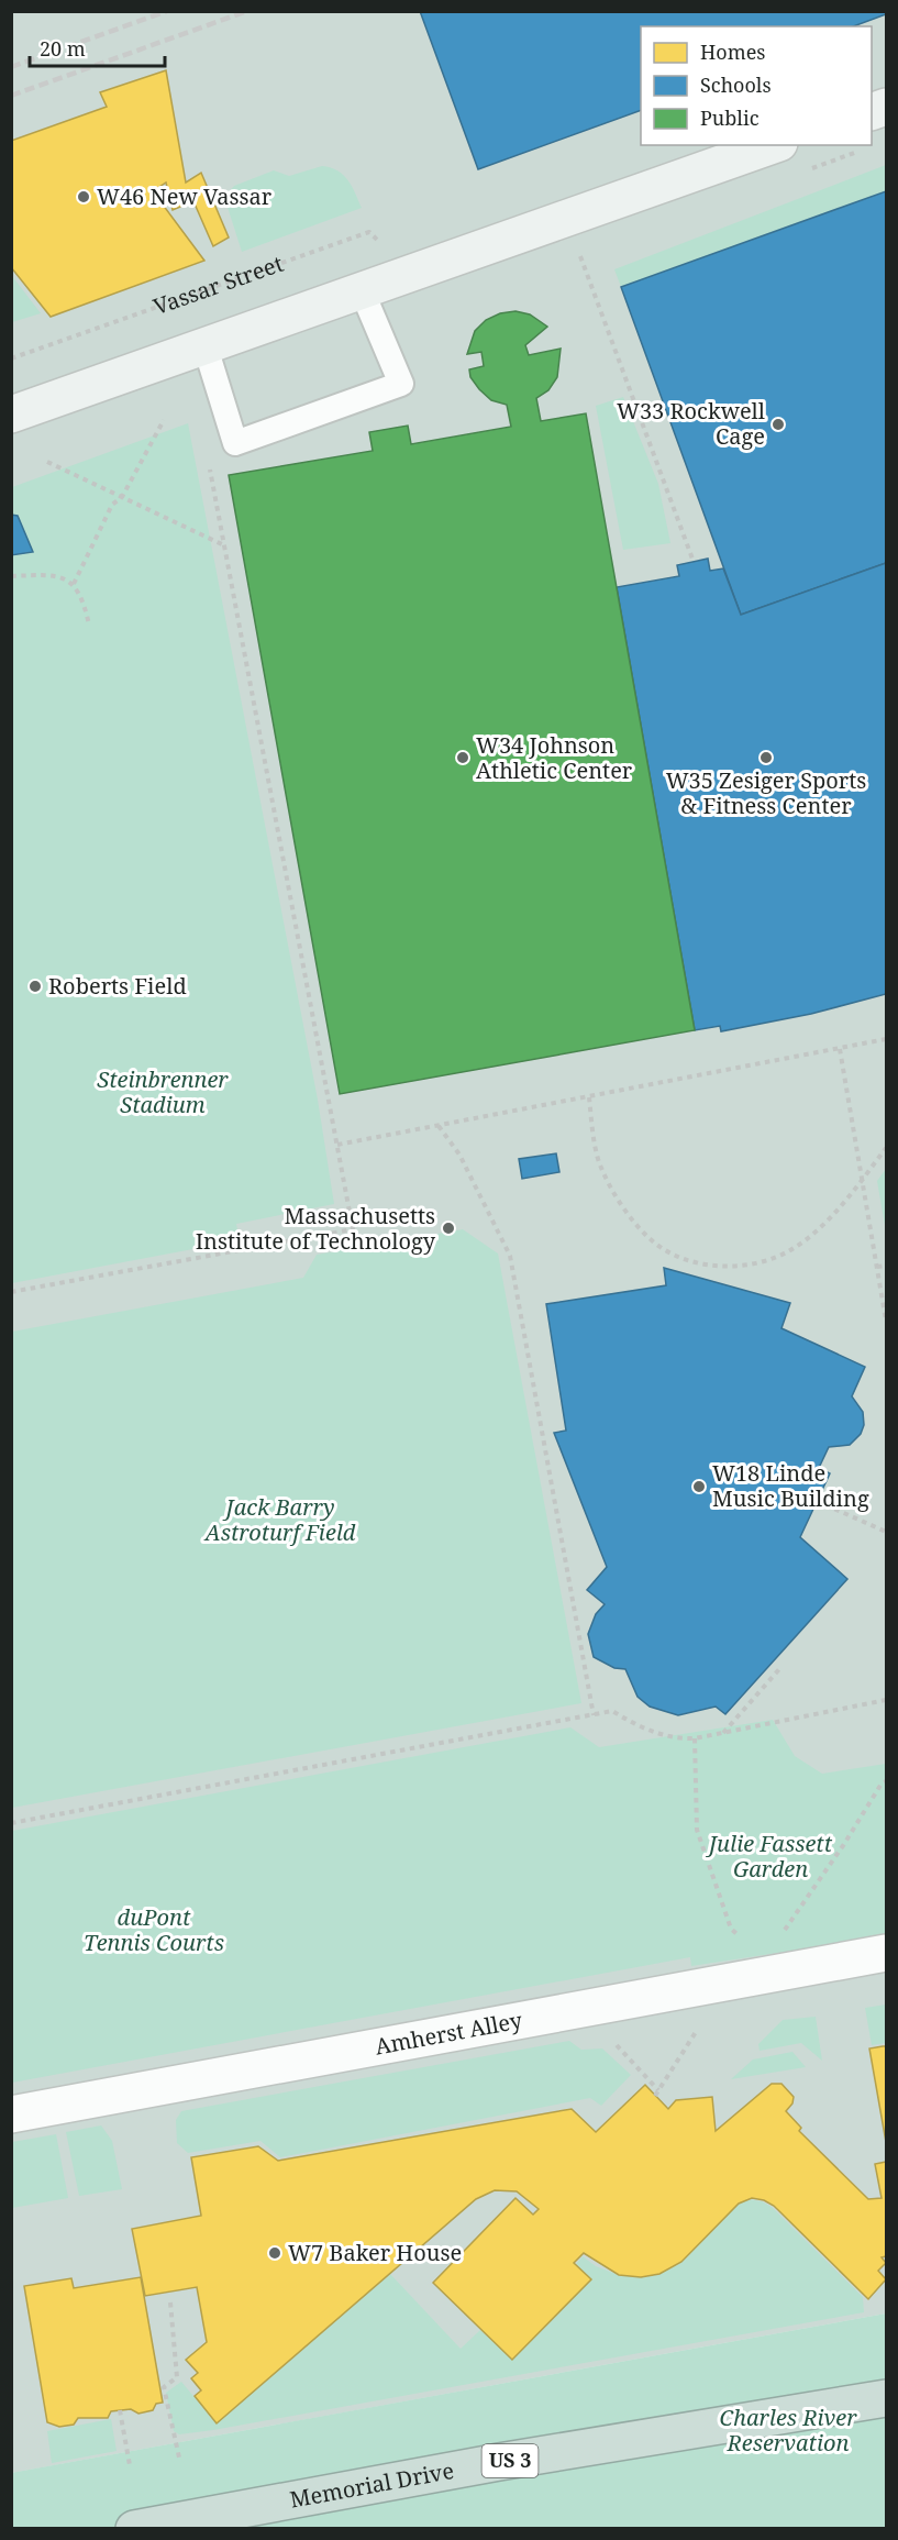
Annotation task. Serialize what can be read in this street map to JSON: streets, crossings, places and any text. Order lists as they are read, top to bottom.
{
  "streets": {
    "highway": ["US 3", "Memorial Drive"],
    "street": ["Amherst Alley"],
    "path": ["Vassar Street"]
  },
  "parks": [
    "Steinbrenner Stadium",
    "Jack Barry Astroturf Field",
    "Julie Fassett Garden",
    "duPont Tennis Courts",
    "Charles River Reservation"
  ],
  "places": [
    "W46 New Vassar",
    "W33 Rockwell Cage",
    "W34 Johnson Athletic Center",
    "W35 Zesiger Sports & Fitness Center",
    "Roberts Field",
    "Massachusetts Institute of Technology",
    "W18 Linde Music Building",
    "W7 Baker House"
  ],
  "legend": ["Homes", "Schools", "Public"],
  "scale_bar": "20 m"
}
